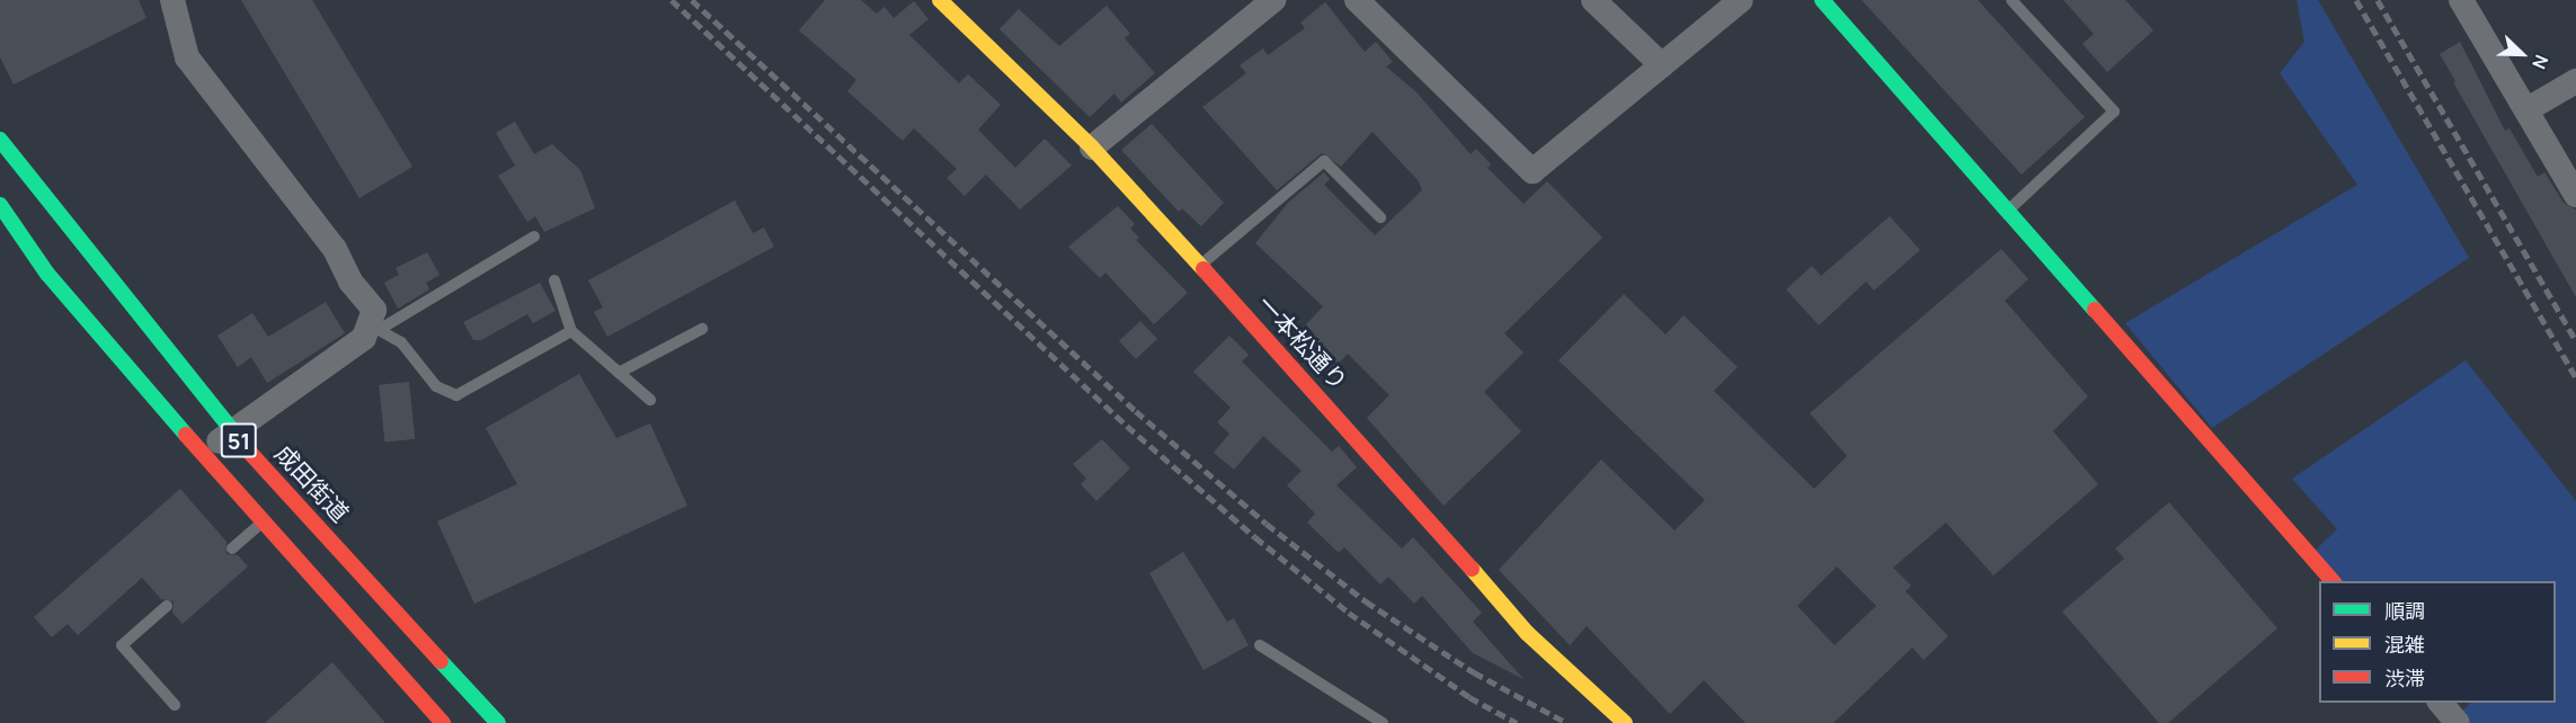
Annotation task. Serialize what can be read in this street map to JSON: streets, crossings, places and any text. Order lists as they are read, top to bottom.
{
  "streets": {
    "main road": ["一本松通り", "51", "成田街道"]
  },
  "legend": ["順調", "混雑", "渋滞"],
  "north": "bottom right"
}
